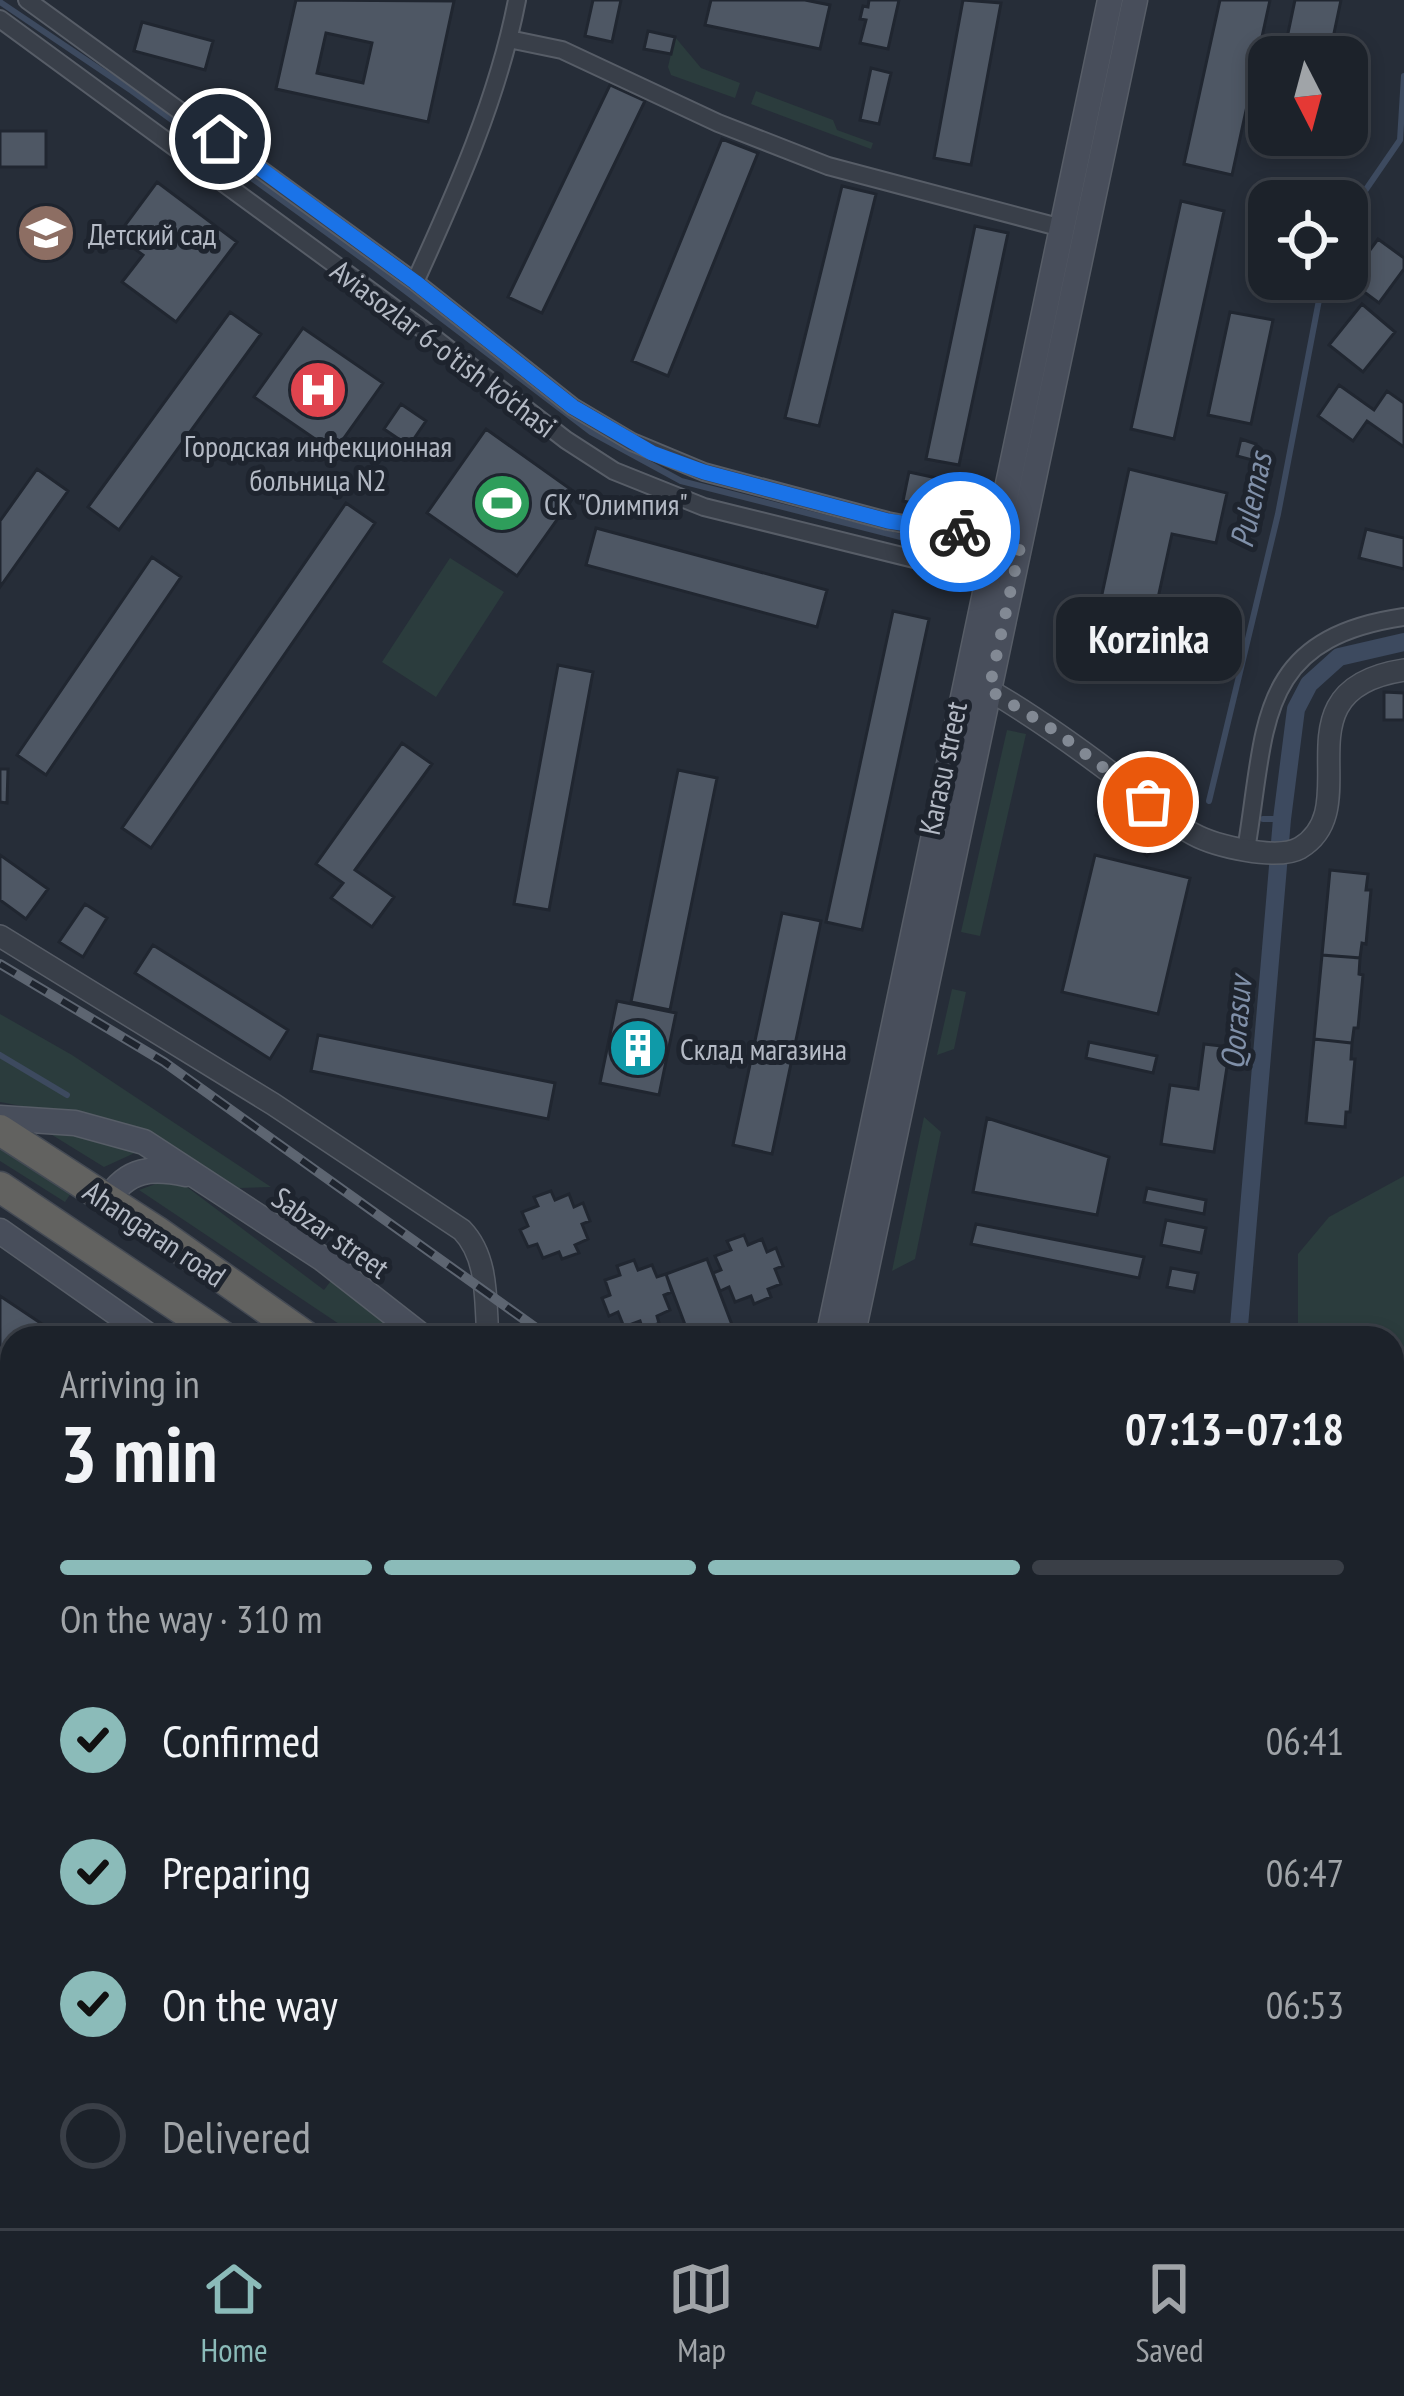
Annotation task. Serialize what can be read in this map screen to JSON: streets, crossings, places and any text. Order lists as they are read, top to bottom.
{
  "streets": {
    "highway": ["Ahangaran road"],
    "main road": ["Karasu street", "Sabzar street"],
    "street": ["Aviasozlar 6-o'tish ko'chasi"]
  },
  "crossings": [
    ["Aviasozlar 6-o'tish ko'chasi", "Karasu street"]
  ],
  "water": ["Pulemas", "Qorasuv"],
  "places": {
    "school or university": ["Детский сад"],
    "hospital": ["Городская инфекционная больница N2"],
    "sports": ["СК \"Олимпия\""],
    "other": ["Korzinka"],
    "building": ["Склад магазина"]
  },
  "north": "bottom",
  "page": {
    "bubble": "Korzinka",
    "heading": ["3 min", "Arriving in", "07:13–07:18"],
    "bar": "On the way · 310 m",
    "list": [
      ["Confirmed", "06:41"],
      ["Preparing", "06:47"],
      ["On the way", "06:53"],
      "Delivered"
    ],
    "tabs": ["Home", "Map", "Saved"]
  }
}
